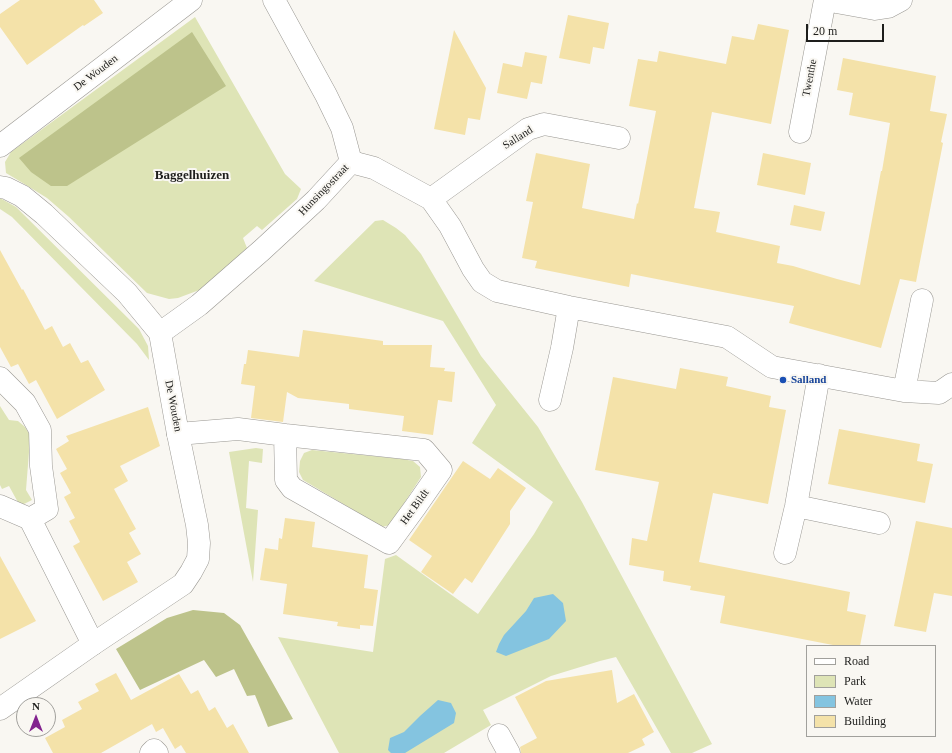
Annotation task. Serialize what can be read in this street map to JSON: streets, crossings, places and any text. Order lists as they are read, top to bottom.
{
  "streets": {
    "street": [
      "De Wouden",
      "Twenthe",
      "Salland",
      "Hunsingostraat",
      "Het Bildt"
    ]
  },
  "crossings": [
    ["De Wouden", "Hunsingostraat"],
    ["De Wouden", "Het Bildt"]
  ],
  "districts": ["Baggelhuizen"],
  "places": ["Salland"],
  "legend": [
    "Road",
    "Park",
    "Water",
    "Building"
  ],
  "scale_bar": "20 m",
  "north": "top"
}
